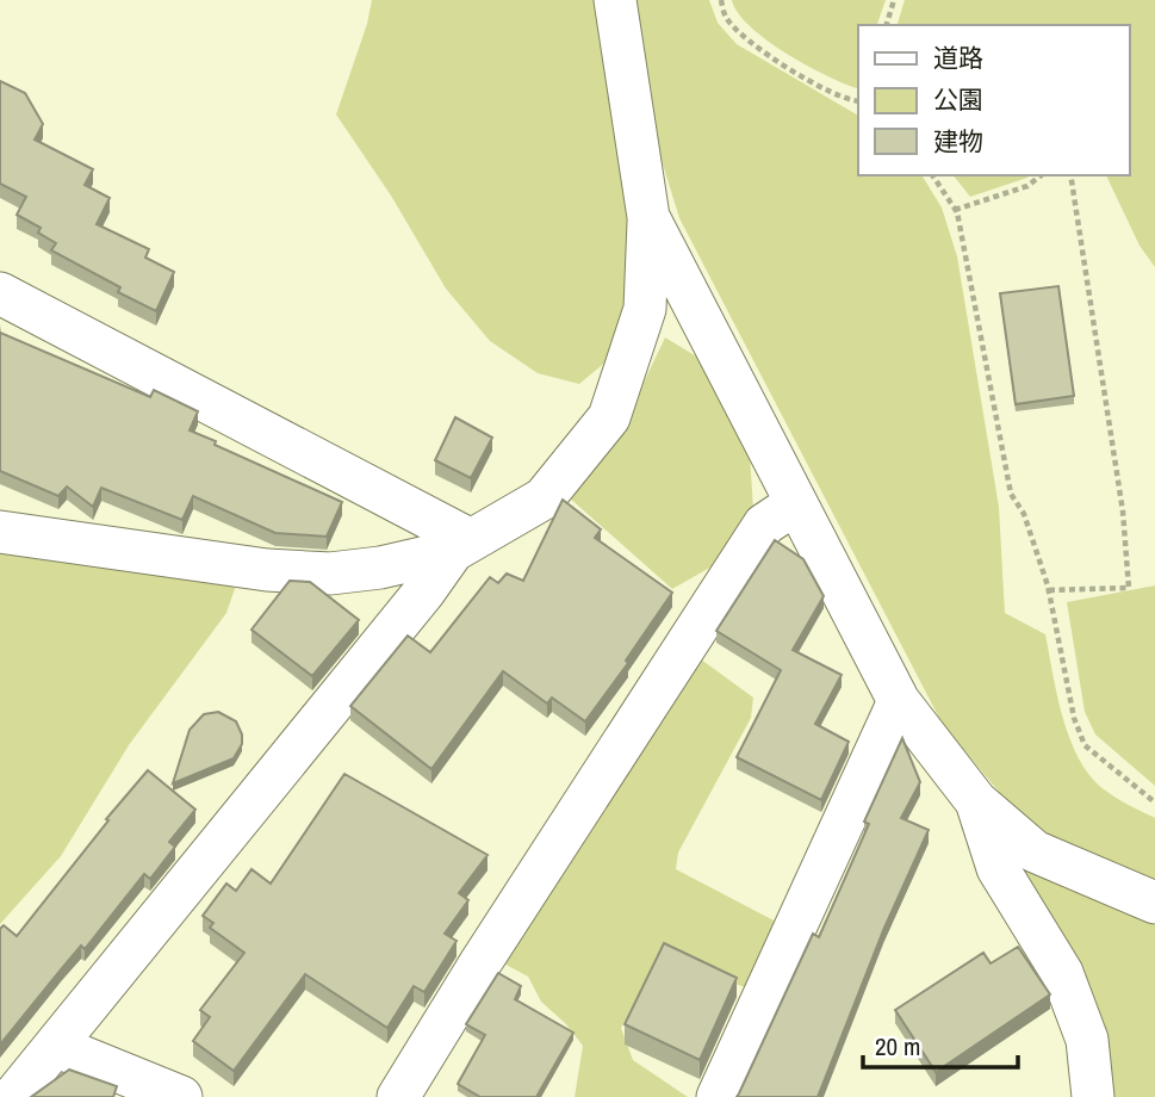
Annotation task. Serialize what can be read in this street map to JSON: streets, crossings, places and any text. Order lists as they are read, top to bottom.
{
  "legend": ["道路", "公園", "建物"],
  "scale_bar": "20 m"
}
